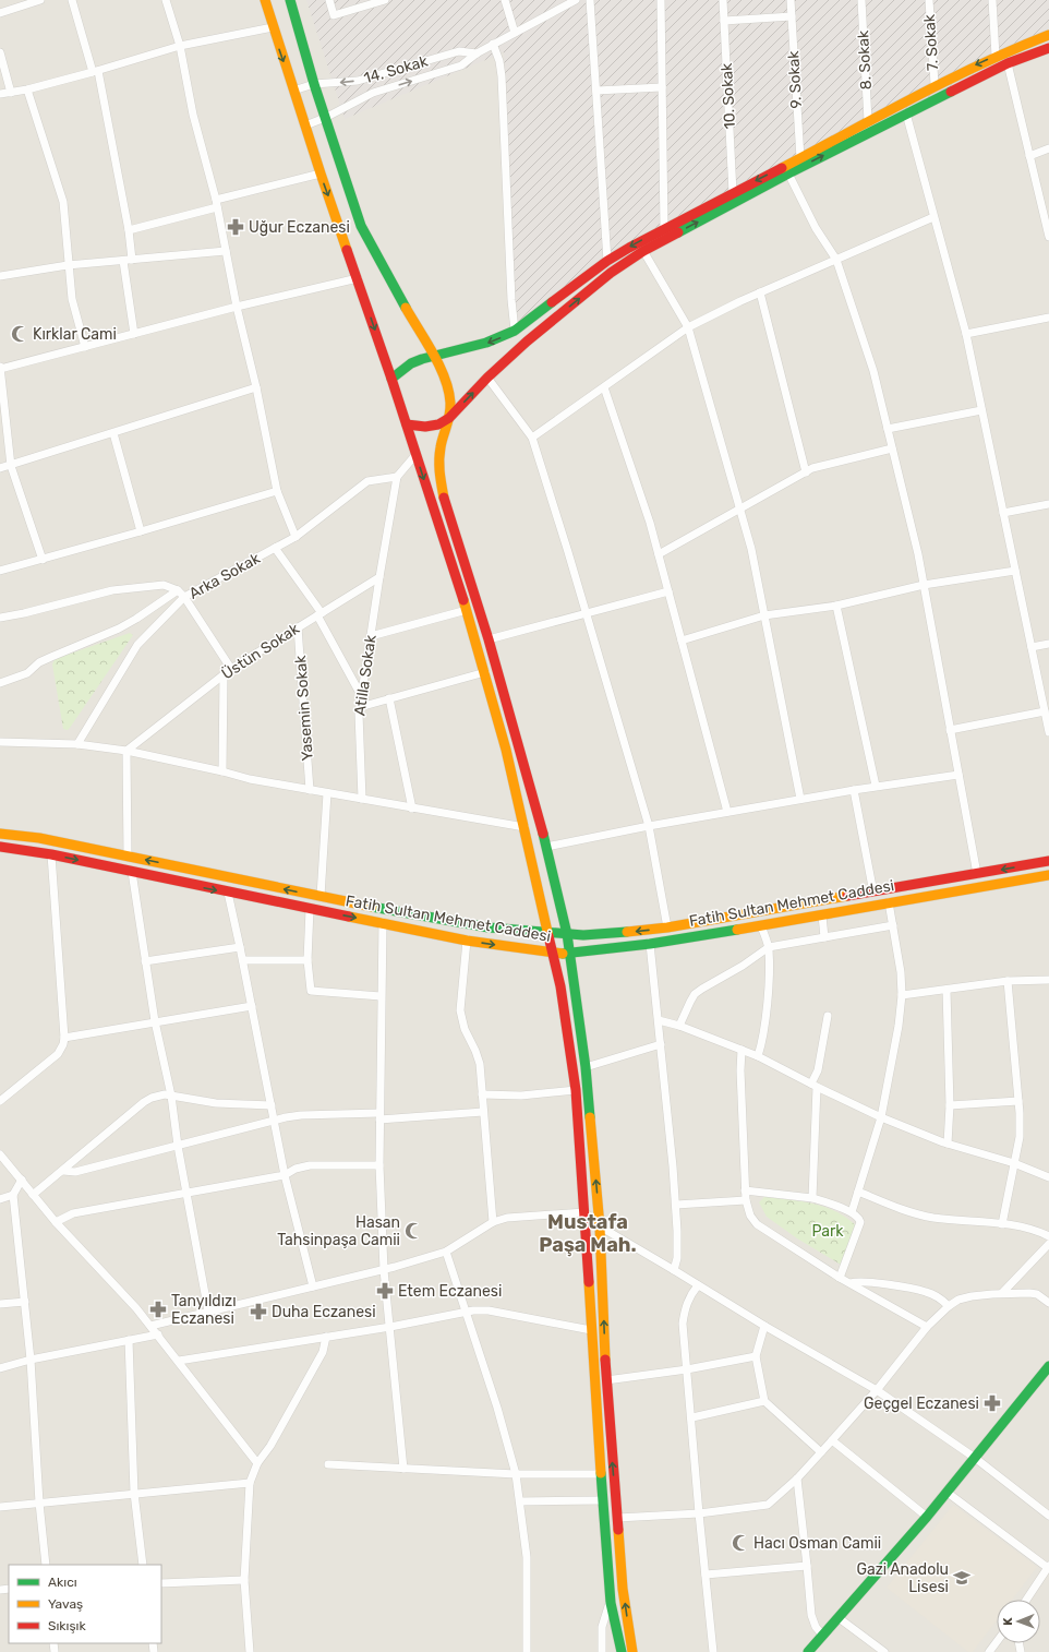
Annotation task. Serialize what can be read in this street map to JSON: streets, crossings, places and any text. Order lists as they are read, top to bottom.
{
  "streets": {
    "main road": ["Fatih Sultan Mehmet Caddesi"],
    "street": [
      "7. Sokak",
      "8. Sokak",
      "14. Sokak",
      "9. Sokak",
      "10. Sokak",
      "Arka Sokak",
      "Üstün Sokak",
      "Atilla Sokak",
      "Yasemin Sokak"
    ]
  },
  "crossings": [
    ["Üstün Sokak", "Atilla Sokak"],
    ["Üstün Sokak", "Yasemin Sokak"]
  ],
  "districts": ["Mustafa Paşa Mah."],
  "parks": ["Park"],
  "places": {
    "pharmacy": [
      "Uğur Eczanesi",
      "Etem Eczanesi",
      "Tanyıldızı Eczanesi",
      "Duha Eczanesi",
      "Geçgel Eczanesi"
    ],
    "mosque": ["Kırklar Cami", "Hasan Tahsinpaşa Camii", "Hacı Osman Camii"],
    "school or university": ["Gazi Anadolu Lisesi"]
  },
  "legend": ["Akıcı", "Yavaş", "Sıkışık"],
  "north": "left"
}
